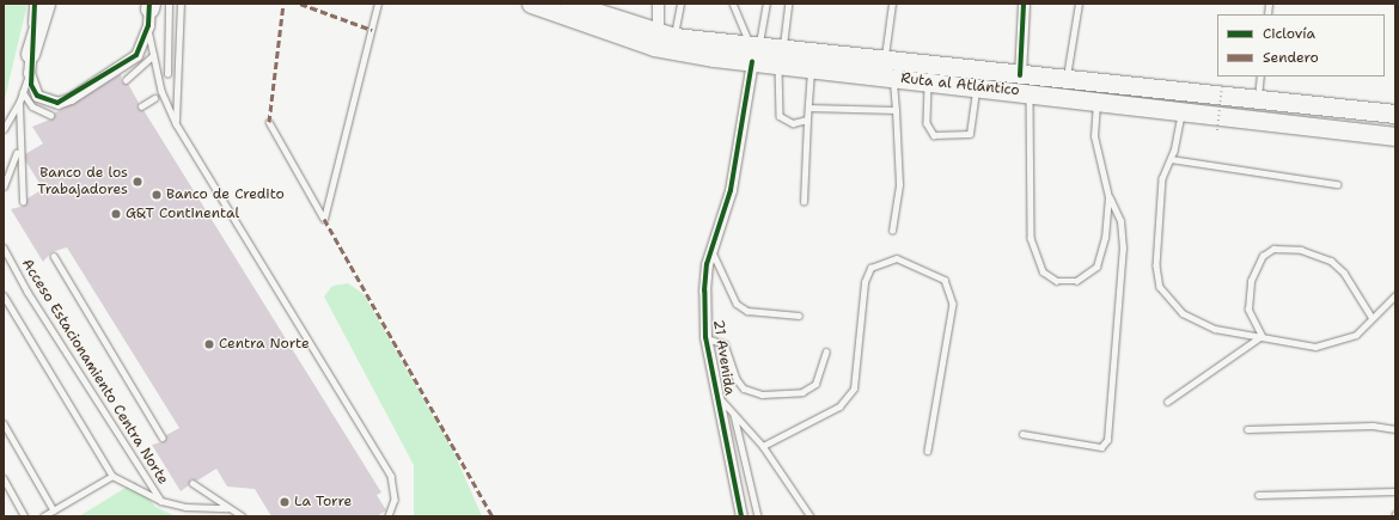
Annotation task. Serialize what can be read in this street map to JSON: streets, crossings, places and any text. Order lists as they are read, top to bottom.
{
  "streets": {
    "highway": ["Ruta al Atlántico"],
    "street": ["21 Avenida"],
    "lane": ["Acceso Estacionamiento Centra Norte"]
  },
  "crossings": [
    ["Ruta al Atlántico", "21 Avenida"]
  ],
  "places": [
    "Banco de los Trabajadores",
    "Banco de Credito",
    "G&T Continental",
    "Centra Norte",
    "La Torre"
  ],
  "legend": ["Ciclovía", "Sendero"]
}
